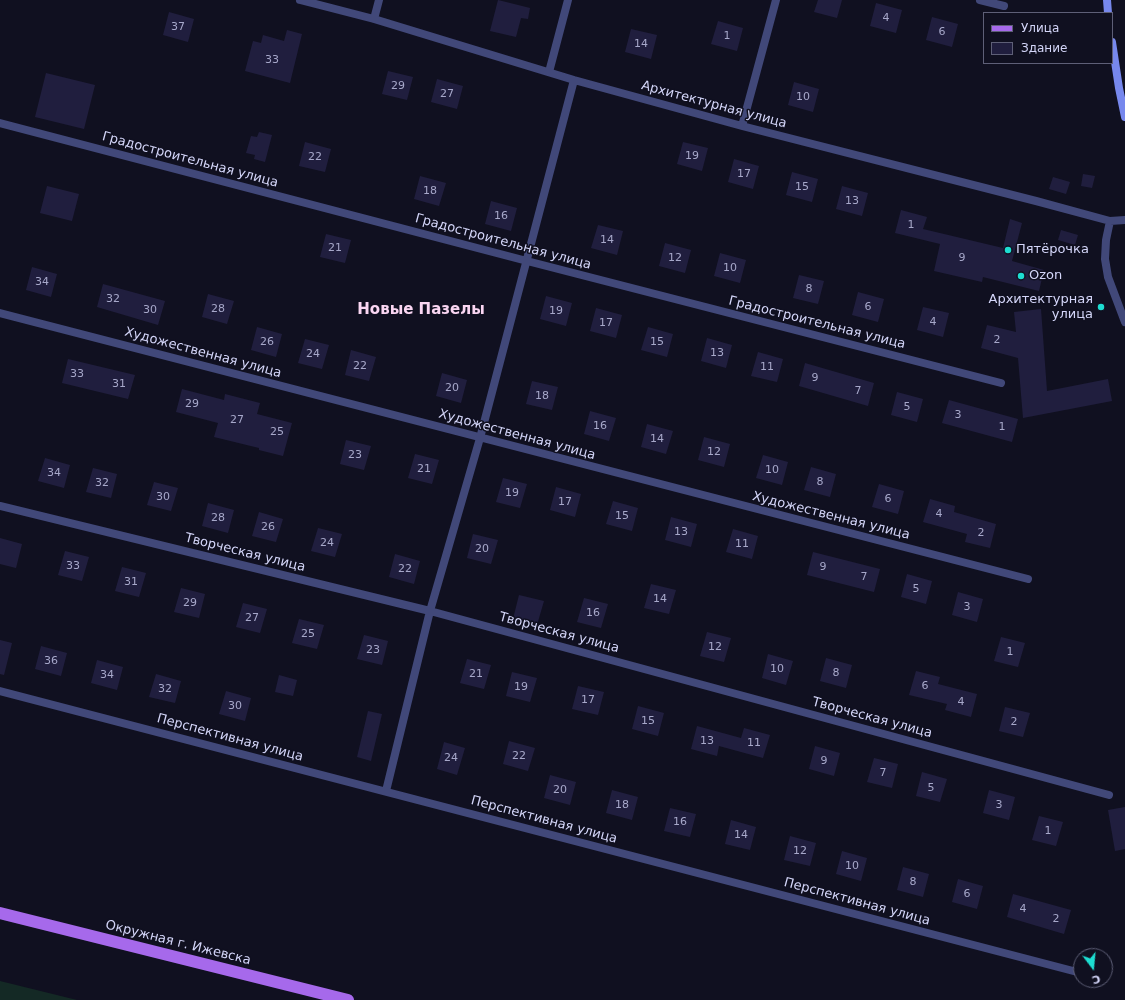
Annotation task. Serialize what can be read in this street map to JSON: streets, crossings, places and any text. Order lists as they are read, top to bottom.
{
  "streets": {
    "main road": ["Окружная г. Ижевска"],
    "street": [
      "Архитектурная улица",
      "Градостроительная улица",
      "Художественная улица",
      "Творческая улица",
      "Перспективная улица"
    ]
  },
  "districts": ["Новые Пазелы"],
  "places": ["Пятёрочка", "Ozon", "Архитектурная улица"],
  "house_numbers": [
    "4",
    "37",
    "6",
    "1",
    "14",
    "33",
    "29",
    "27",
    "10",
    "19",
    "22",
    "17",
    "15",
    "18",
    "13",
    "16",
    "1",
    "14",
    "21",
    "12",
    "9",
    "10",
    "34",
    "8",
    "32",
    "6",
    "28",
    "30",
    "19",
    "4",
    "17",
    "2",
    "26",
    "15",
    "13",
    "24",
    "22",
    "11",
    "33",
    "9",
    "31",
    "20",
    "7",
    "18",
    "29",
    "5",
    "3",
    "27",
    "16",
    "1",
    "25",
    "14",
    "12",
    "23",
    "21",
    "10",
    "34",
    "8",
    "32",
    "19",
    "30",
    "6",
    "17",
    "4",
    "15",
    "28",
    "26",
    "13",
    "2",
    "24",
    "11",
    "20",
    "33",
    "9",
    "22",
    "7",
    "31",
    "5",
    "14",
    "29",
    "3",
    "16",
    "27",
    "25",
    "12",
    "23",
    "1",
    "36",
    "10",
    "8",
    "21",
    "34",
    "6",
    "19",
    "32",
    "17",
    "4",
    "30",
    "15",
    "2",
    "13",
    "11",
    "22",
    "24",
    "9",
    "7",
    "5",
    "20",
    "18",
    "3",
    "16",
    "1",
    "14",
    "12",
    "10",
    "8",
    "6",
    "4",
    "2"
  ],
  "legend": ["Улица", "Здание"],
  "north": "bottom"
}
